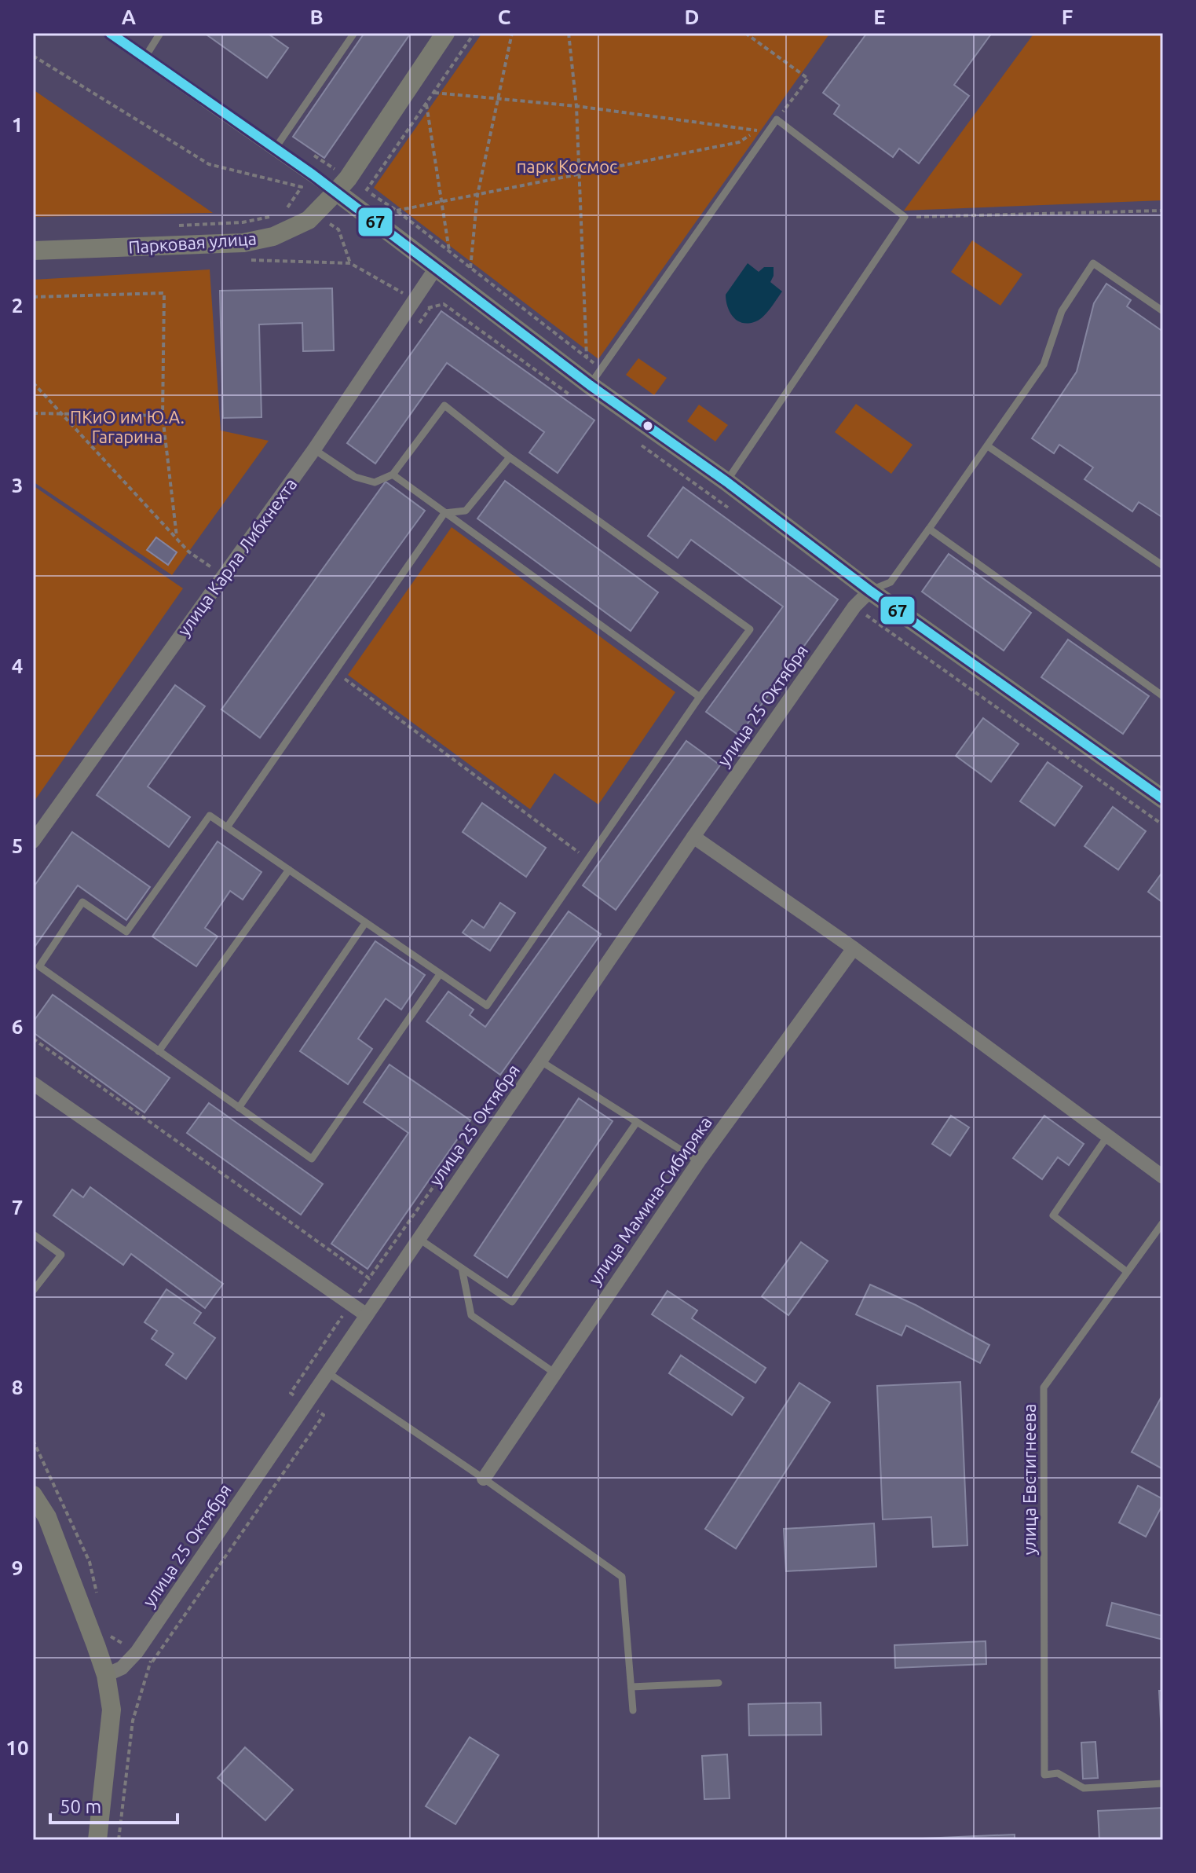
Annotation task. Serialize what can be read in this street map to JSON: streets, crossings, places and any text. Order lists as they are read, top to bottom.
{
  "streets": {
    "main road": ["Парковая улица"],
    "street": ["улица Карла Либкнехта", "улица 25 Октября", "улица Мамина-Сибиряка"],
    "lane": ["улица Евстигнеева"]
  },
  "parks": ["парк Космос", "ПКиО им Ю.А. Гагарина"],
  "lines": ["transit line 67"],
  "scale_bar": "50 m",
  "grid": {
    "columns": [
      "A",
      "B",
      "C",
      "D",
      "E",
      "F"
    ],
    "rows": [
      "1",
      "2",
      "3",
      "4",
      "5",
      "6",
      "7",
      "8",
      "9",
      "10"
    ]
  }
}
